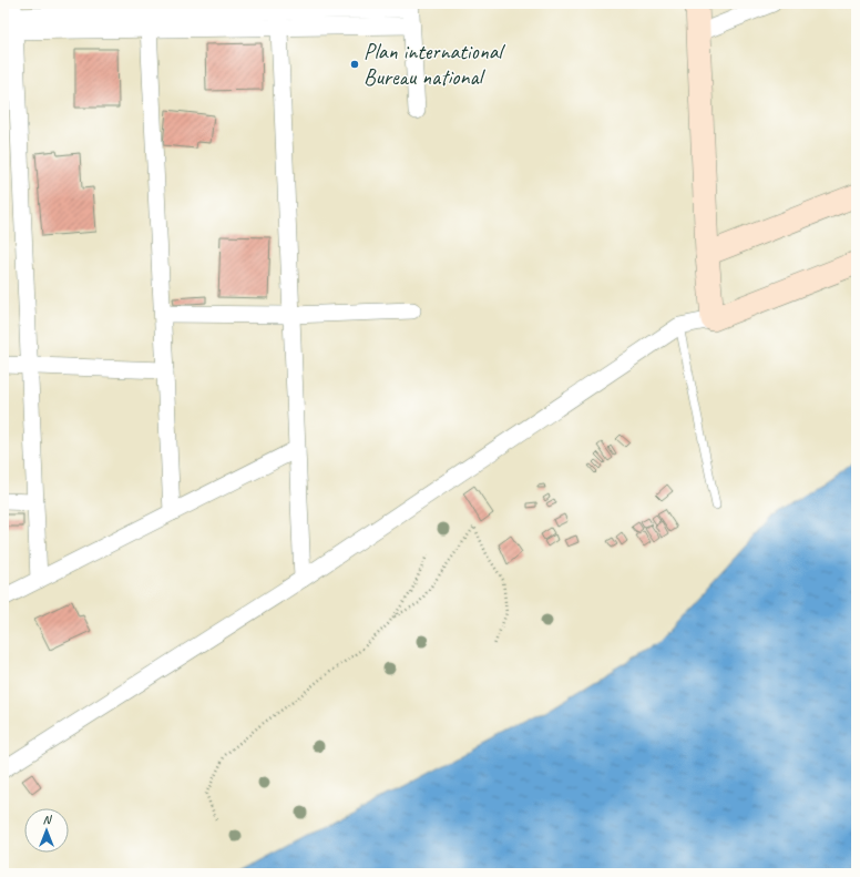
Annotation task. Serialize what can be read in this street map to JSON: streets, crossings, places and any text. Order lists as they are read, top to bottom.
{
  "places": ["Plan international Bureau national"],
  "north": "top"
}
